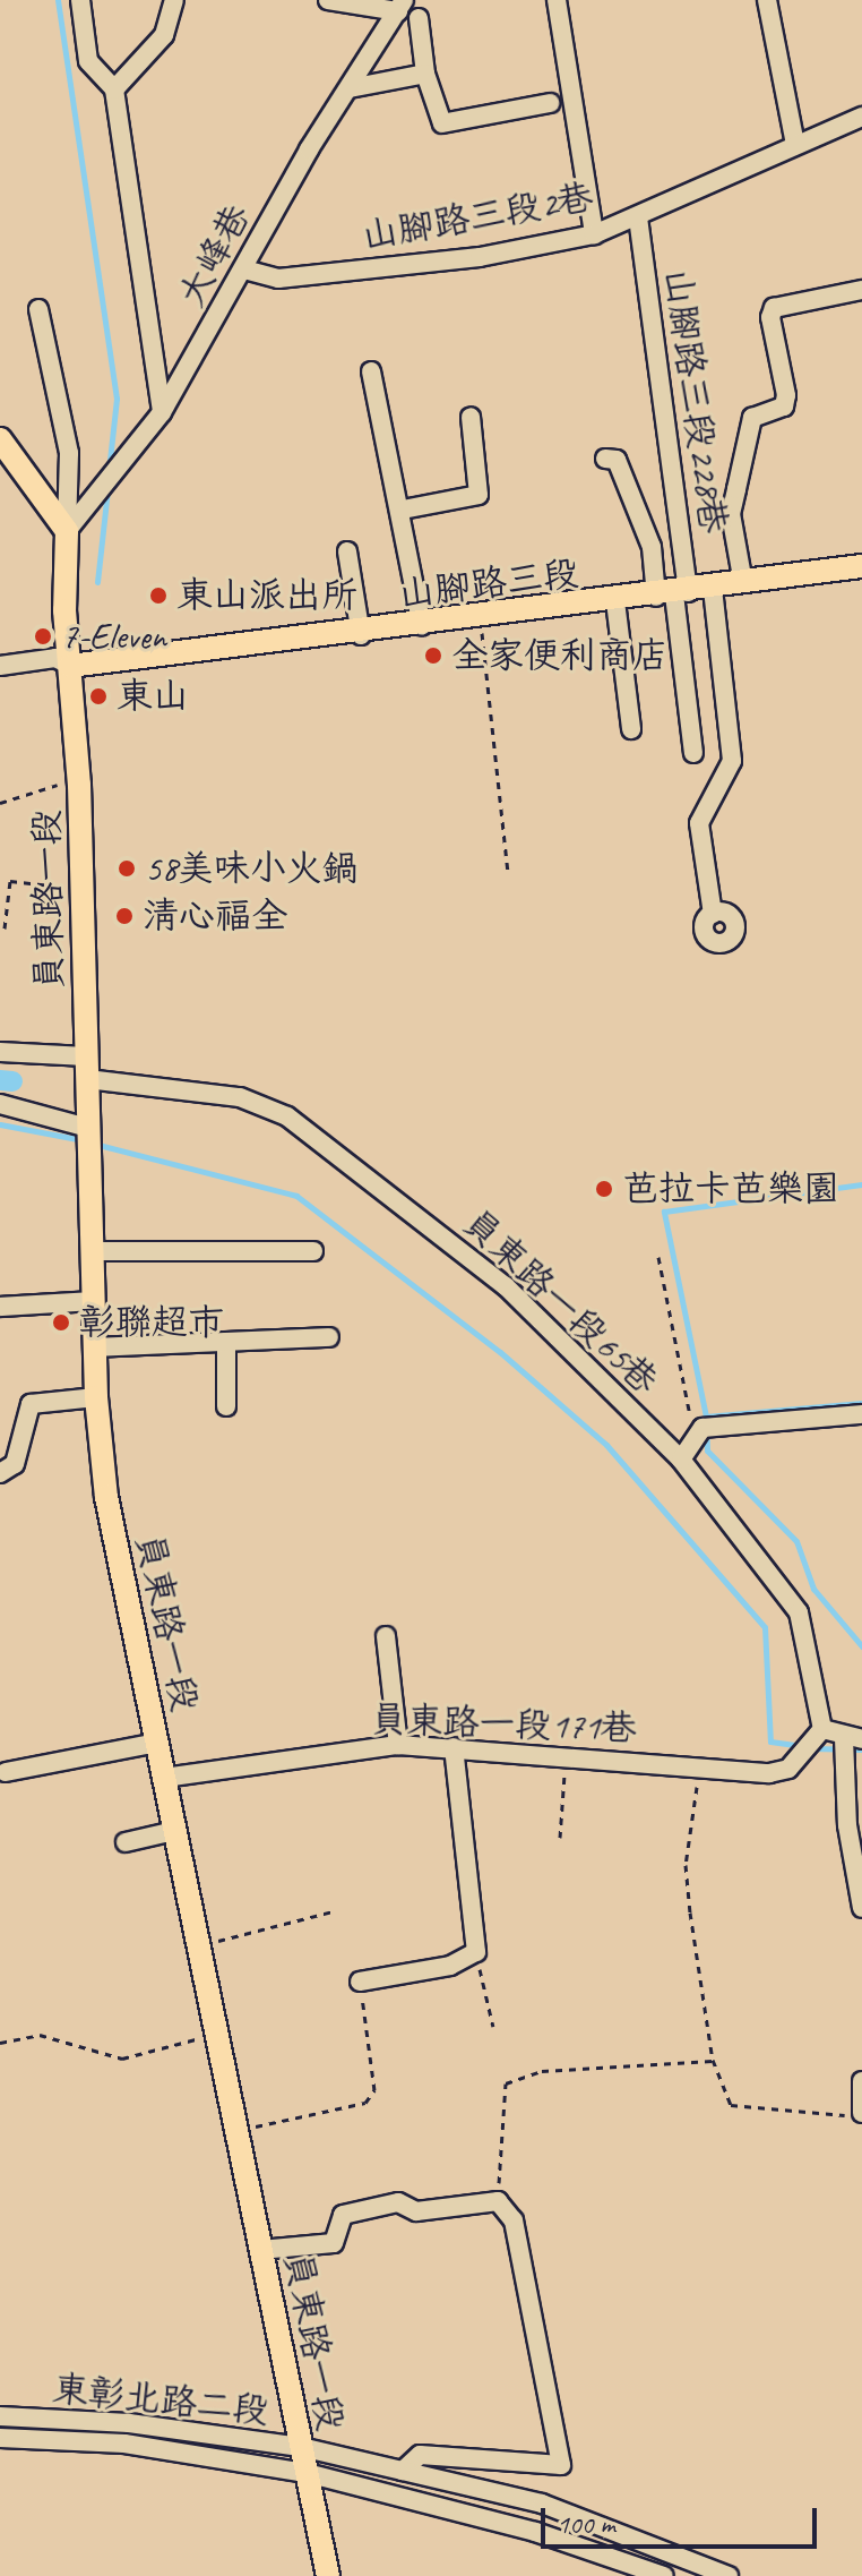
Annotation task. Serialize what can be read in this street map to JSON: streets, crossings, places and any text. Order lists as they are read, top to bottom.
{
  "streets": {
    "main road": ["山腳路三段", "員東路一段"],
    "street": [
      "山腳路三段2巷",
      "大峰巷",
      "山腳路三段228巷",
      "員東路一段65巷",
      "員東路一段171巷",
      "東彰北路二段"
    ]
  },
  "crossings": [
    ["山腳路三段2巷", "大峰巷"],
    ["山腳路三段2巷", "山腳路三段228巷"],
    ["大峰巷", "員東路一段"],
    ["山腳路三段228巷", "山腳路三段"],
    ["山腳路三段", "員東路一段"],
    ["員東路一段", "員東路一段65巷"],
    ["員東路一段", "員東路一段171巷"],
    ["員東路一段", "東彰北路二段"],
    ["員東路一段65巷", "員東路一段171巷"]
  ],
  "places": [
    "東山派出所",
    "7-Eleven",
    "全家便利商店",
    "東山",
    "58美味小火鍋",
    "清心福全",
    "芭拉卡芭樂園",
    "彰聯超市"
  ],
  "scale_bar": "100 m"
}
